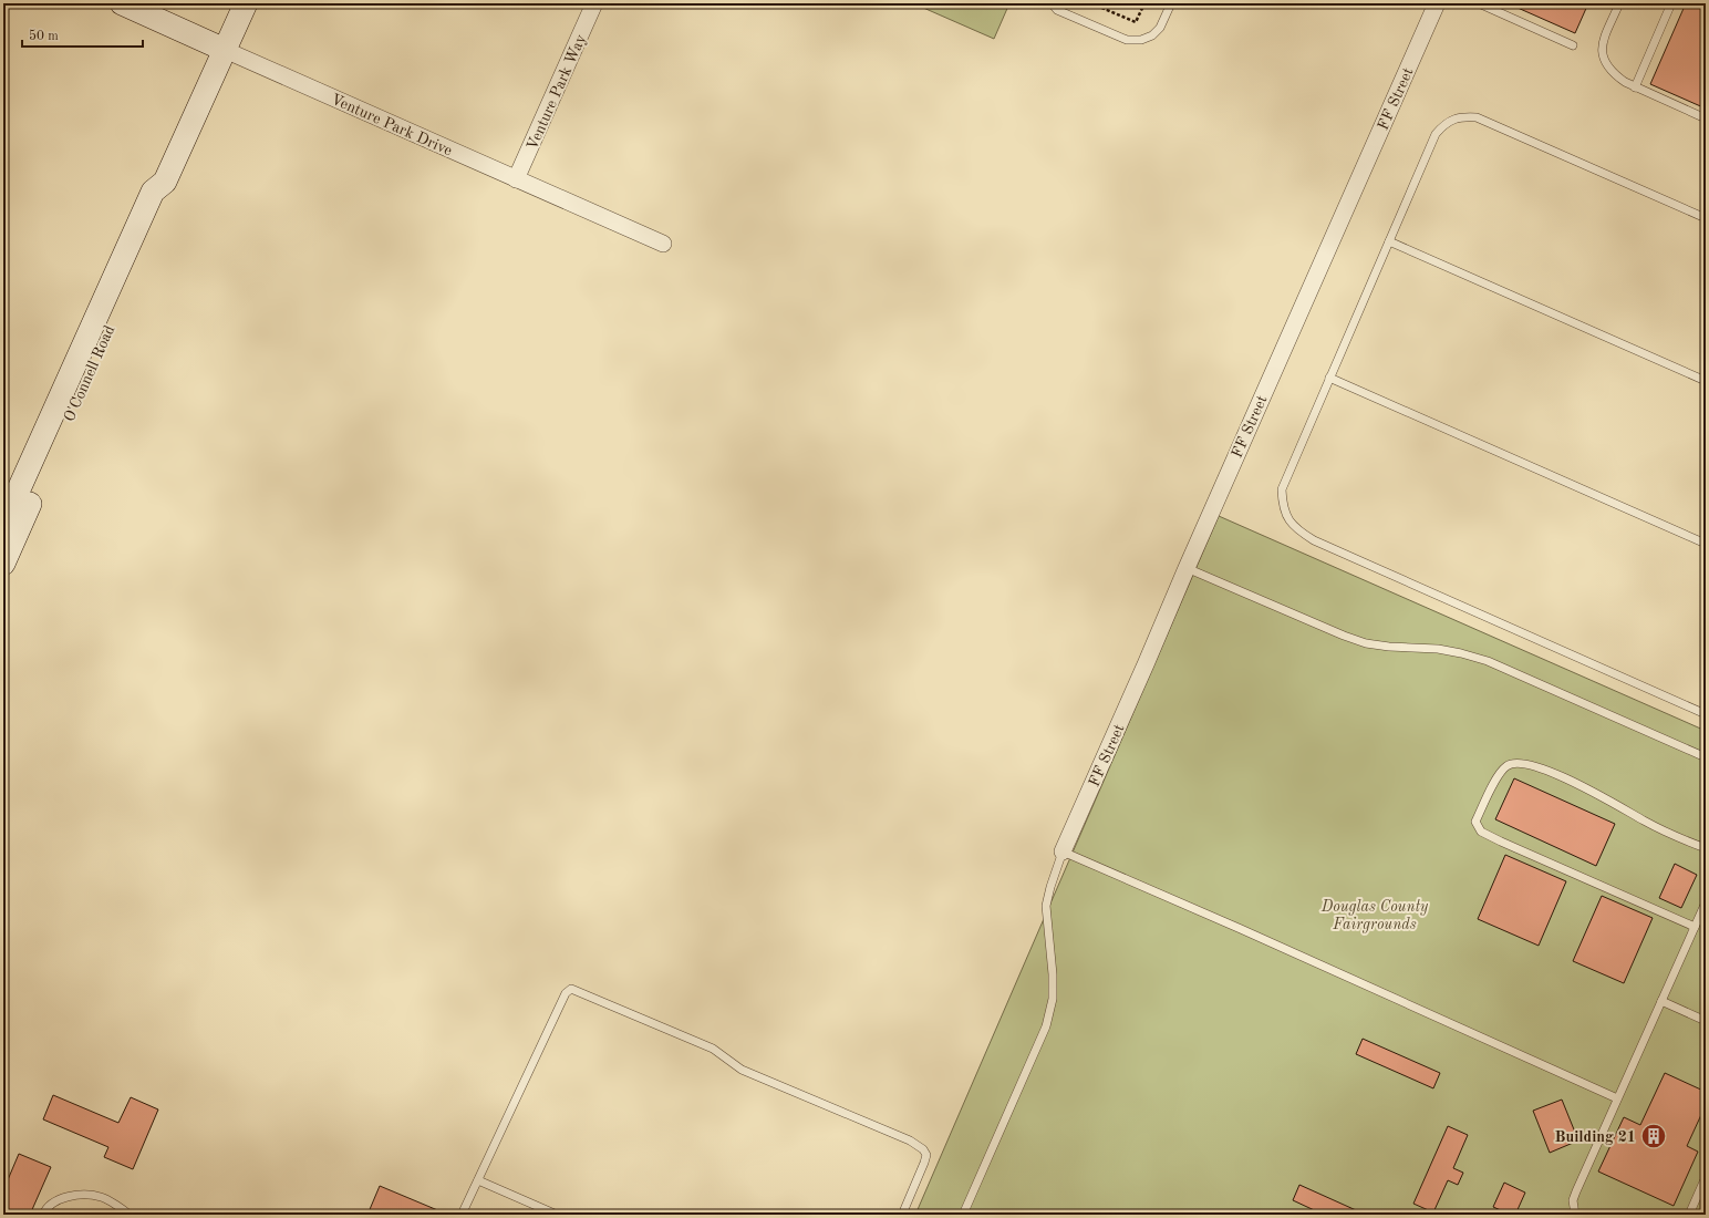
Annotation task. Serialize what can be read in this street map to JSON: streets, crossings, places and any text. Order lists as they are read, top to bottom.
{
  "streets": {
    "street": [
      "Venture Park Way",
      "FF Street",
      "Venture Park Drive",
      "O'Connell Road"
    ]
  },
  "crossings": [
    ["Venture Park Way", "Venture Park Drive"],
    ["Venture Park Drive", "O'Connell Road"]
  ],
  "parks": ["Douglas County Fairgrounds"],
  "places": {
    "building": ["Building 21"]
  },
  "scale_bar": "50 m"
}
